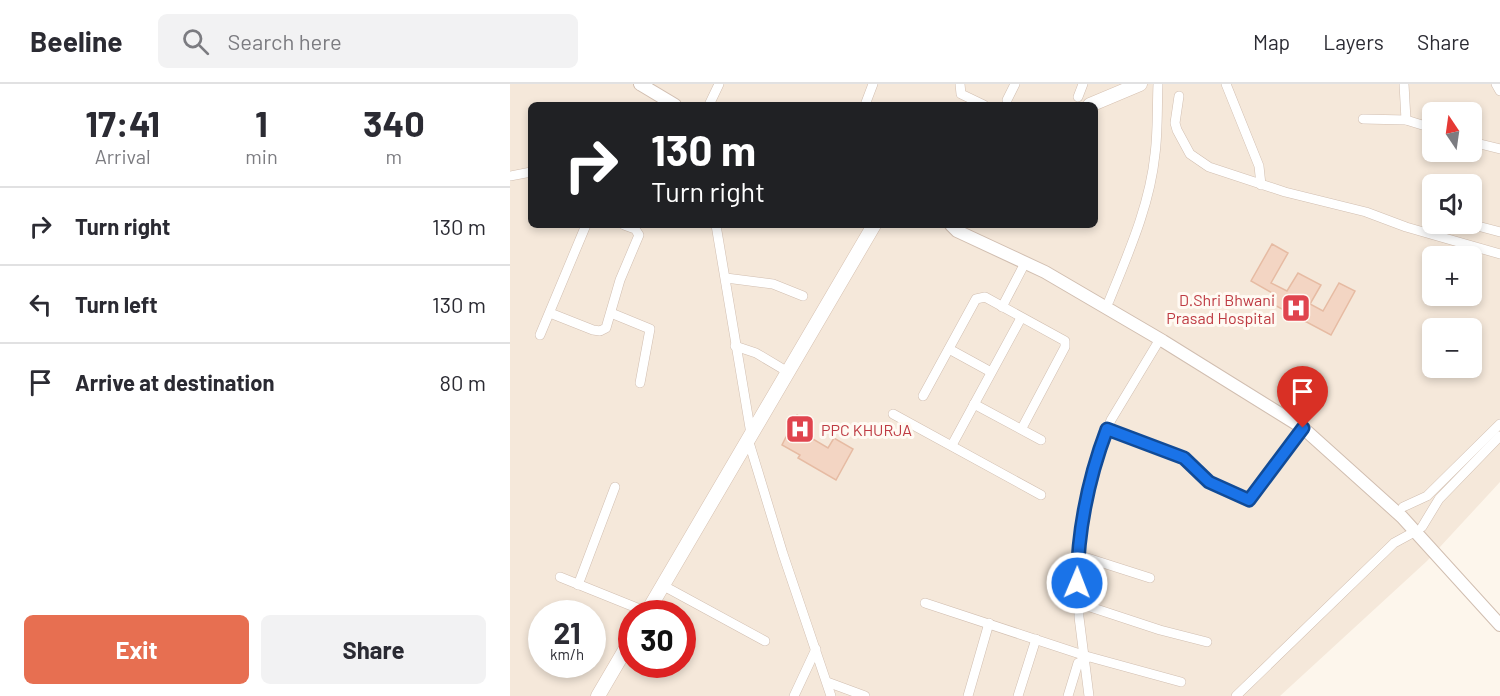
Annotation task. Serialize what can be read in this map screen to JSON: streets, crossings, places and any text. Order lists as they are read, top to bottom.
{
  "places": {
    "hospital": ["D.Shri Bhwani Prasad Hospital", "PPC KHURJA"]
  },
  "north": "top",
  "page": {
    "header": "Beeline",
    "search": "Search here",
    "nav": ["Map", "Layers", "Share"],
    "eta": [
      "17:41",
      "Arrival",
      "1",
      "min",
      "340",
      "m"
    ],
    "map_buttons": ["+", "−"],
    "turn": ["130 m", "Turn right"],
    "list": [
      {
        "name": "Turn right",
        "value": "130 m"
      },
      {
        "name": "Turn left",
        "value": "130 m"
      },
      {
        "name": "Arrive at destination",
        "value": "80 m"
      }
    ],
    "speed": "21 km/h",
    "limit": "30",
    "buttons": ["Exit", "Share"]
  }
}
